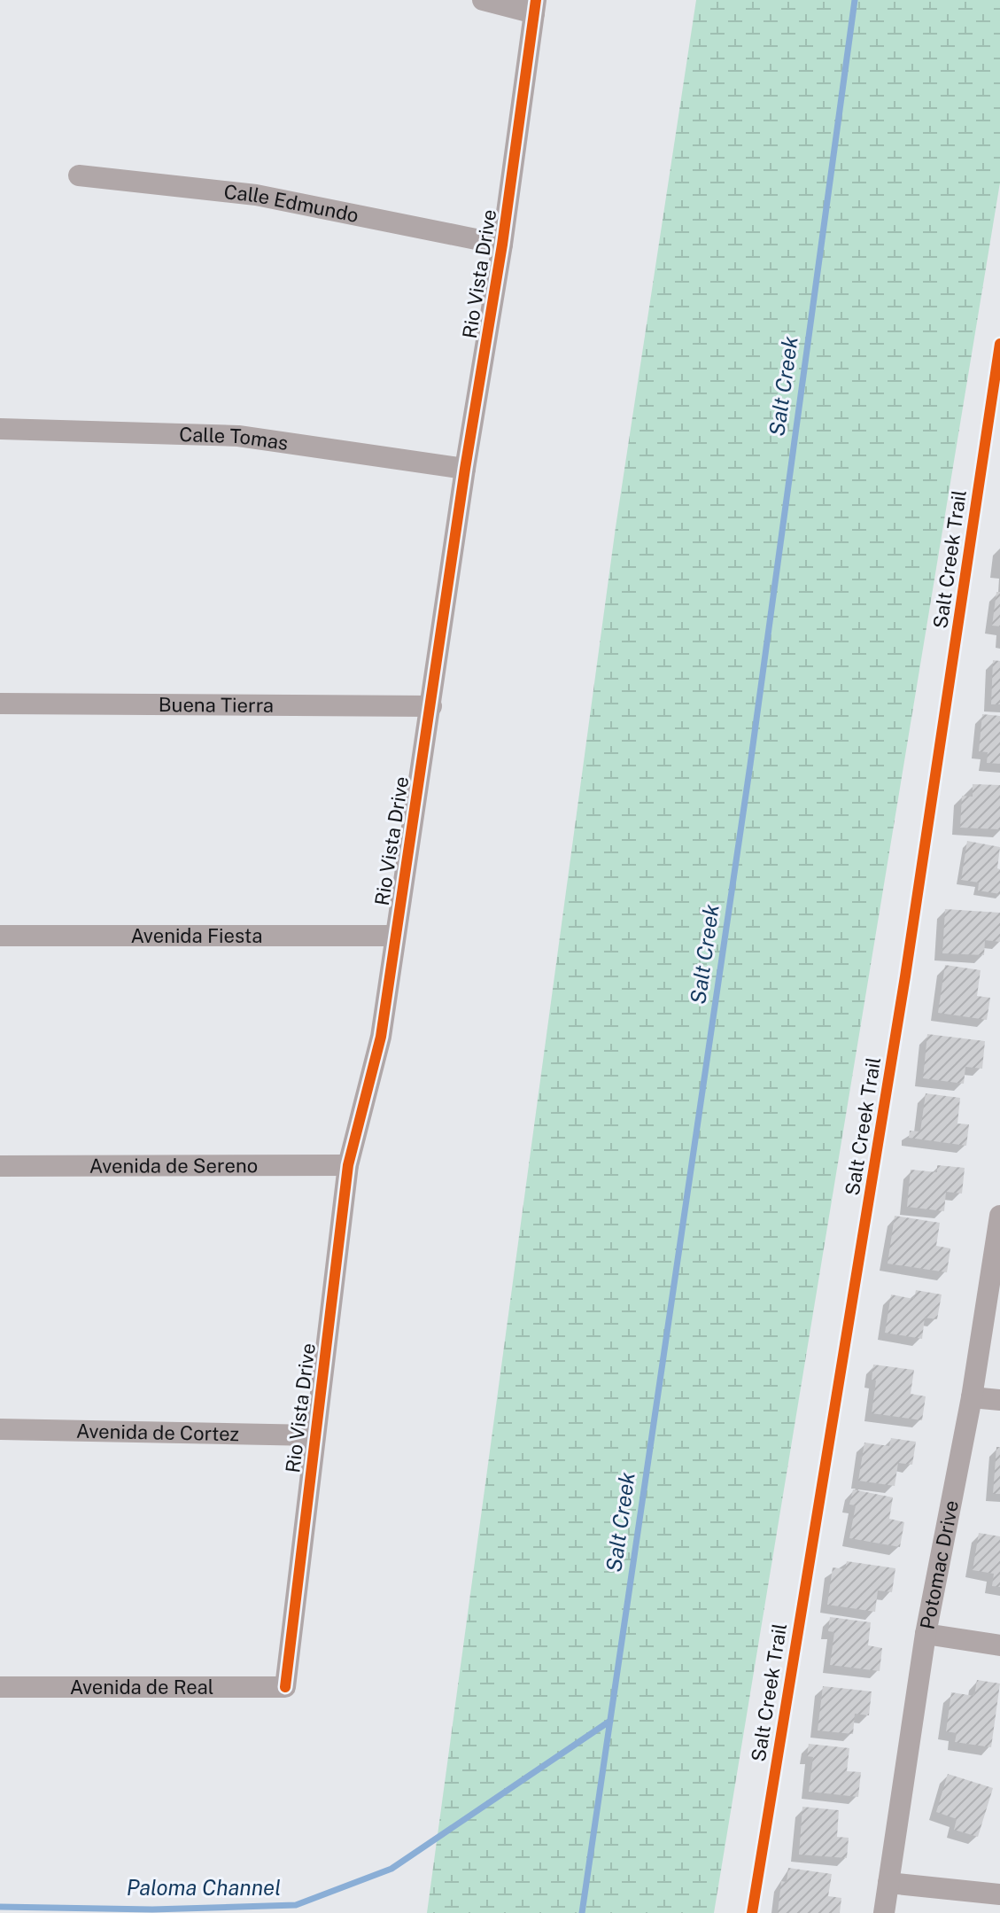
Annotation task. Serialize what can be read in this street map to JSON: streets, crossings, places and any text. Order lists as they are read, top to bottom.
{
  "streets": {
    "street": [
      "Calle Edmundo",
      "Rio Vista Drive",
      "Calle Tomas",
      "Buena Tierra",
      "Avenida Fiesta",
      "Avenida de Sereno",
      "Avenida de Cortez",
      "Potomac Drive",
      "Avenida de Real"
    ],
    "cycle path": ["Salt Creek Trail"]
  },
  "crossings": [
    ["Calle Edmundo", "Rio Vista Drive"],
    ["Rio Vista Drive", "Calle Tomas"],
    ["Rio Vista Drive", "Buena Tierra"],
    ["Rio Vista Drive", "Avenida Fiesta"],
    ["Rio Vista Drive", "Avenida de Sereno"],
    ["Rio Vista Drive", "Avenida de Cortez"],
    ["Rio Vista Drive", "Avenida de Real"]
  ],
  "water": ["Salt Creek", "Paloma Channel"]
}
